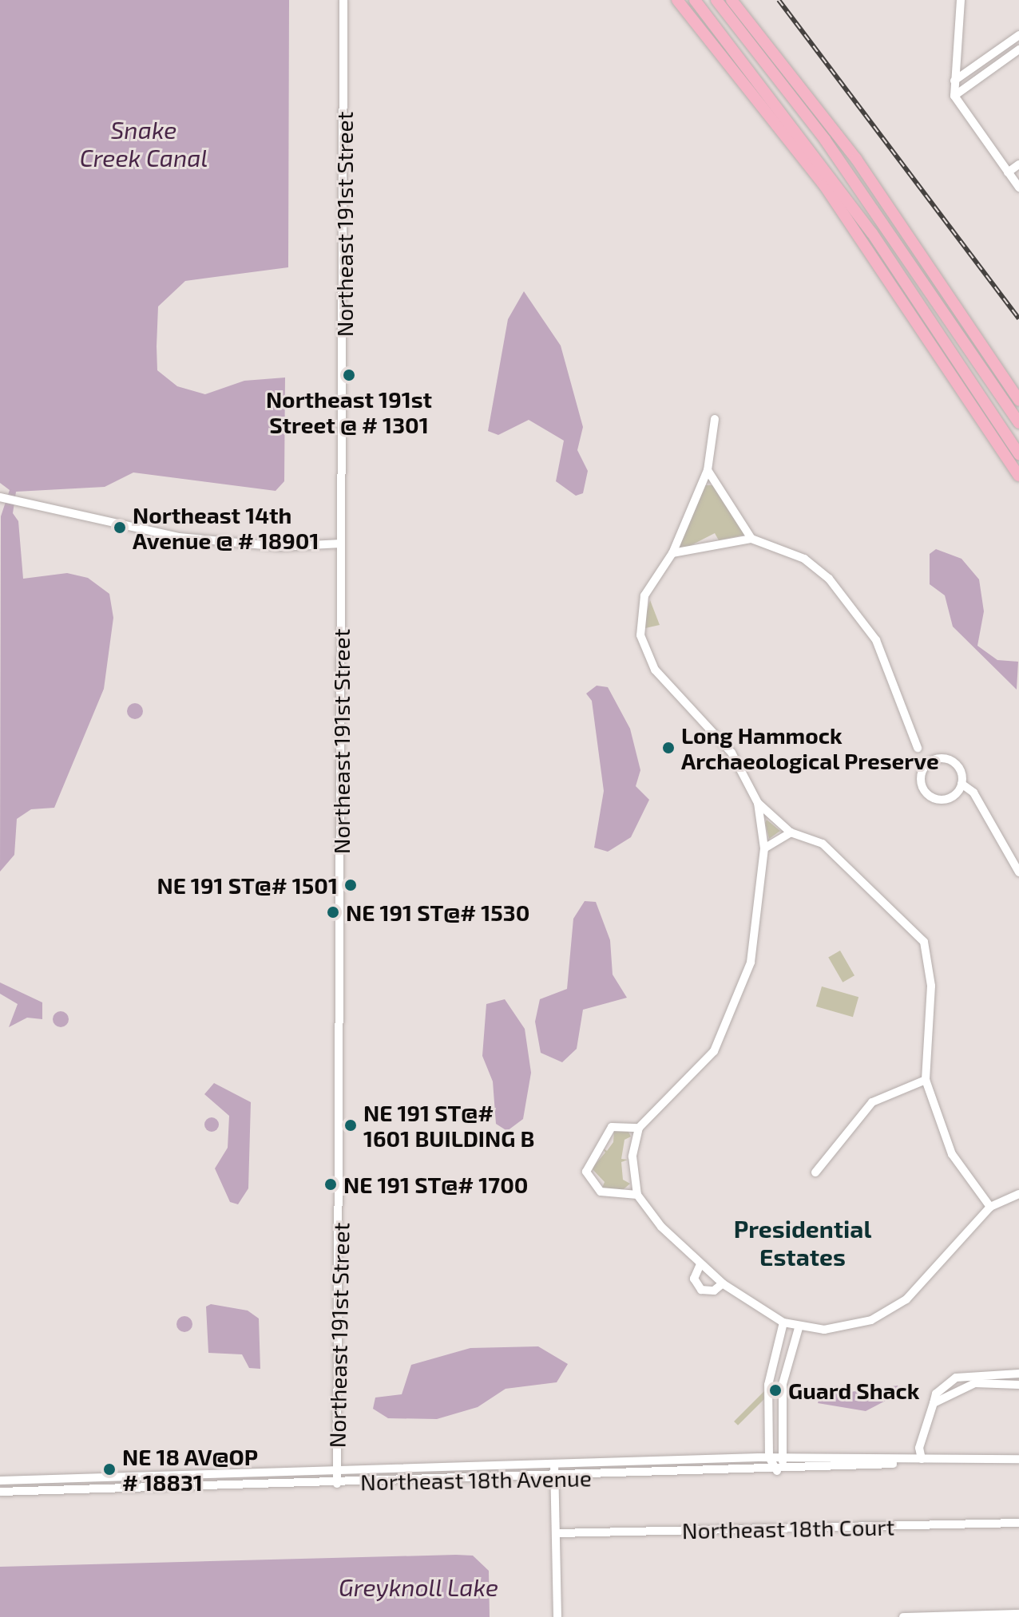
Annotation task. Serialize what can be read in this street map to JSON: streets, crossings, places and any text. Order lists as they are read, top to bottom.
{
  "streets": {
    "street": ["Northeast 191st Street", "Northeast 18th Avenue", "Northeast 18th Court"]
  },
  "crossings": [
    ["Northeast 191st Street", "Northeast 18th Avenue"]
  ],
  "districts": ["Presidential Estates"],
  "water": ["Snake Creek Canal", "Greyknoll Lake"],
  "places": [
    "Northeast 191st Street @ # 1301",
    "Northeast 14th Avenue @ # 18901",
    "Long Hammock Archaeological Preserve",
    "NE 191 ST@# 1501",
    "NE 191 ST@# 1530",
    "NE 191 ST@# 1601 BUILDING B",
    "NE 191 ST@# 1700",
    "Guard Shack",
    "NE 18 AV@OP # 18831"
  ]
}
